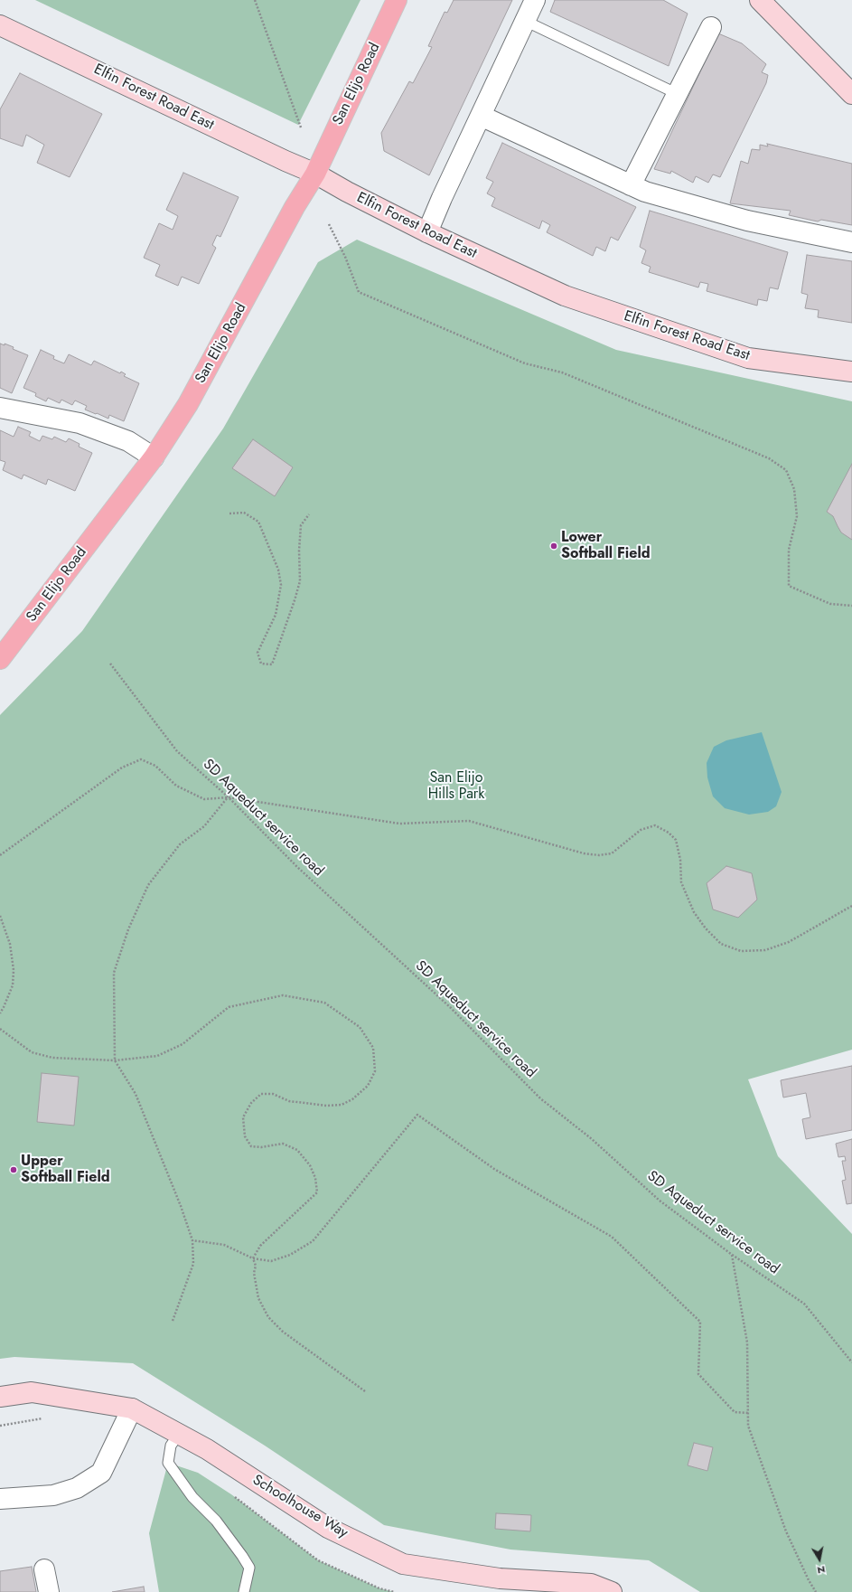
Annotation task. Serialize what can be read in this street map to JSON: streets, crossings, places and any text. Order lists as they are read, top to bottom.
{
  "streets": {
    "main road": ["San Elijo Road"],
    "street": ["Elfin Forest Road East", "Schoolhouse Way"],
    "path": ["SD Aqueduct service road"]
  },
  "crossings": [
    ["San Elijo Road", "Elfin Forest Road East"]
  ],
  "parks": ["San Elijo Hills Park"],
  "places": ["Lower Softball Field", "Upper Softball Field"],
  "north": "bottom"
}
